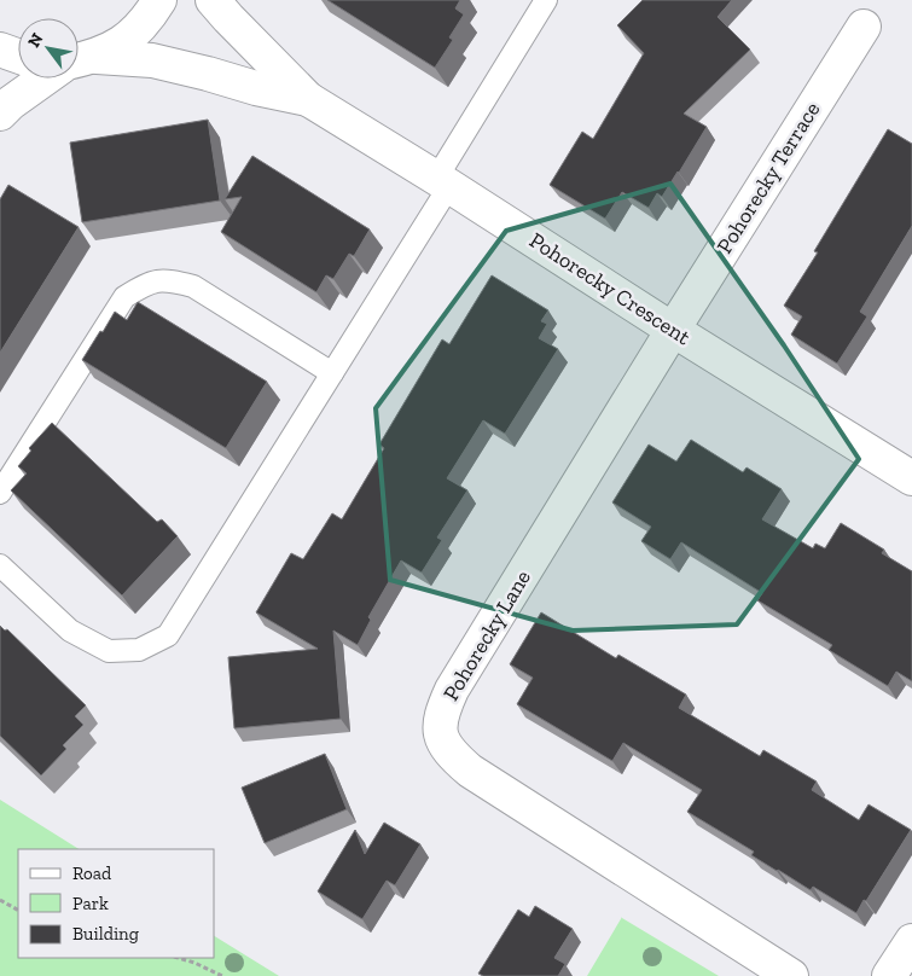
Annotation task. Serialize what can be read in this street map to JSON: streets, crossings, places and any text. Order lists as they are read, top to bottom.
{
  "streets": {
    "street": ["Pohorecky Terrace", "Pohorecky Crescent", "Pohorecky Lane"]
  },
  "crossings": [
    ["Pohorecky Terrace", "Pohorecky Crescent"],
    ["Pohorecky Terrace", "Pohorecky Lane"],
    ["Pohorecky Crescent", "Pohorecky Lane"]
  ],
  "legend": ["Road", "Park", "Building"],
  "north": "top left"
}
